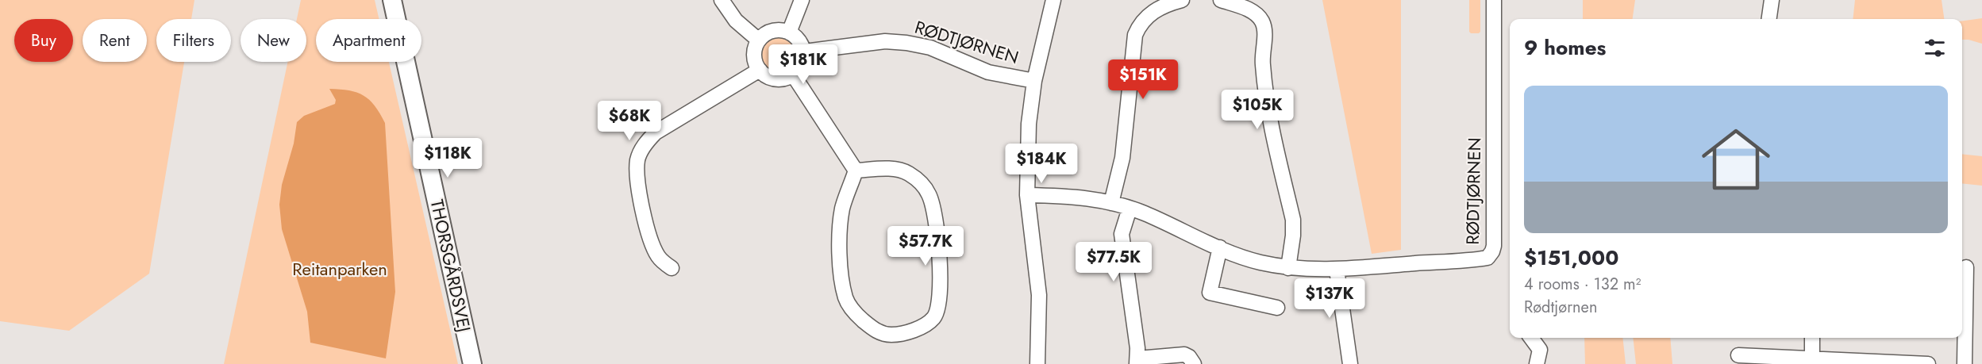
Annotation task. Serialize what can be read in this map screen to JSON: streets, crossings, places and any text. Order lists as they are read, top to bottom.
{
  "streets": {
    "street": ["RØDTJØRNEN", "THORSGÅRDSVEJ"]
  },
  "parks": ["Reitanparken"],
  "page": {
    "chip": [
      "Buy",
      "Rent",
      "Filters",
      "New",
      "Apartment"
    ],
    "heading": "9 homes",
    "price": [
      "$181K",
      "$151K",
      "$105K",
      "$68K",
      "$118K",
      "$184K",
      "$57.7K",
      "$77.5K",
      "$137K"
    ],
    "list": [
      {
        "name": "$151,000",
        "note": "4 rooms · 132 m² · Rødtjørnen"
      }
    ]
  }
}
